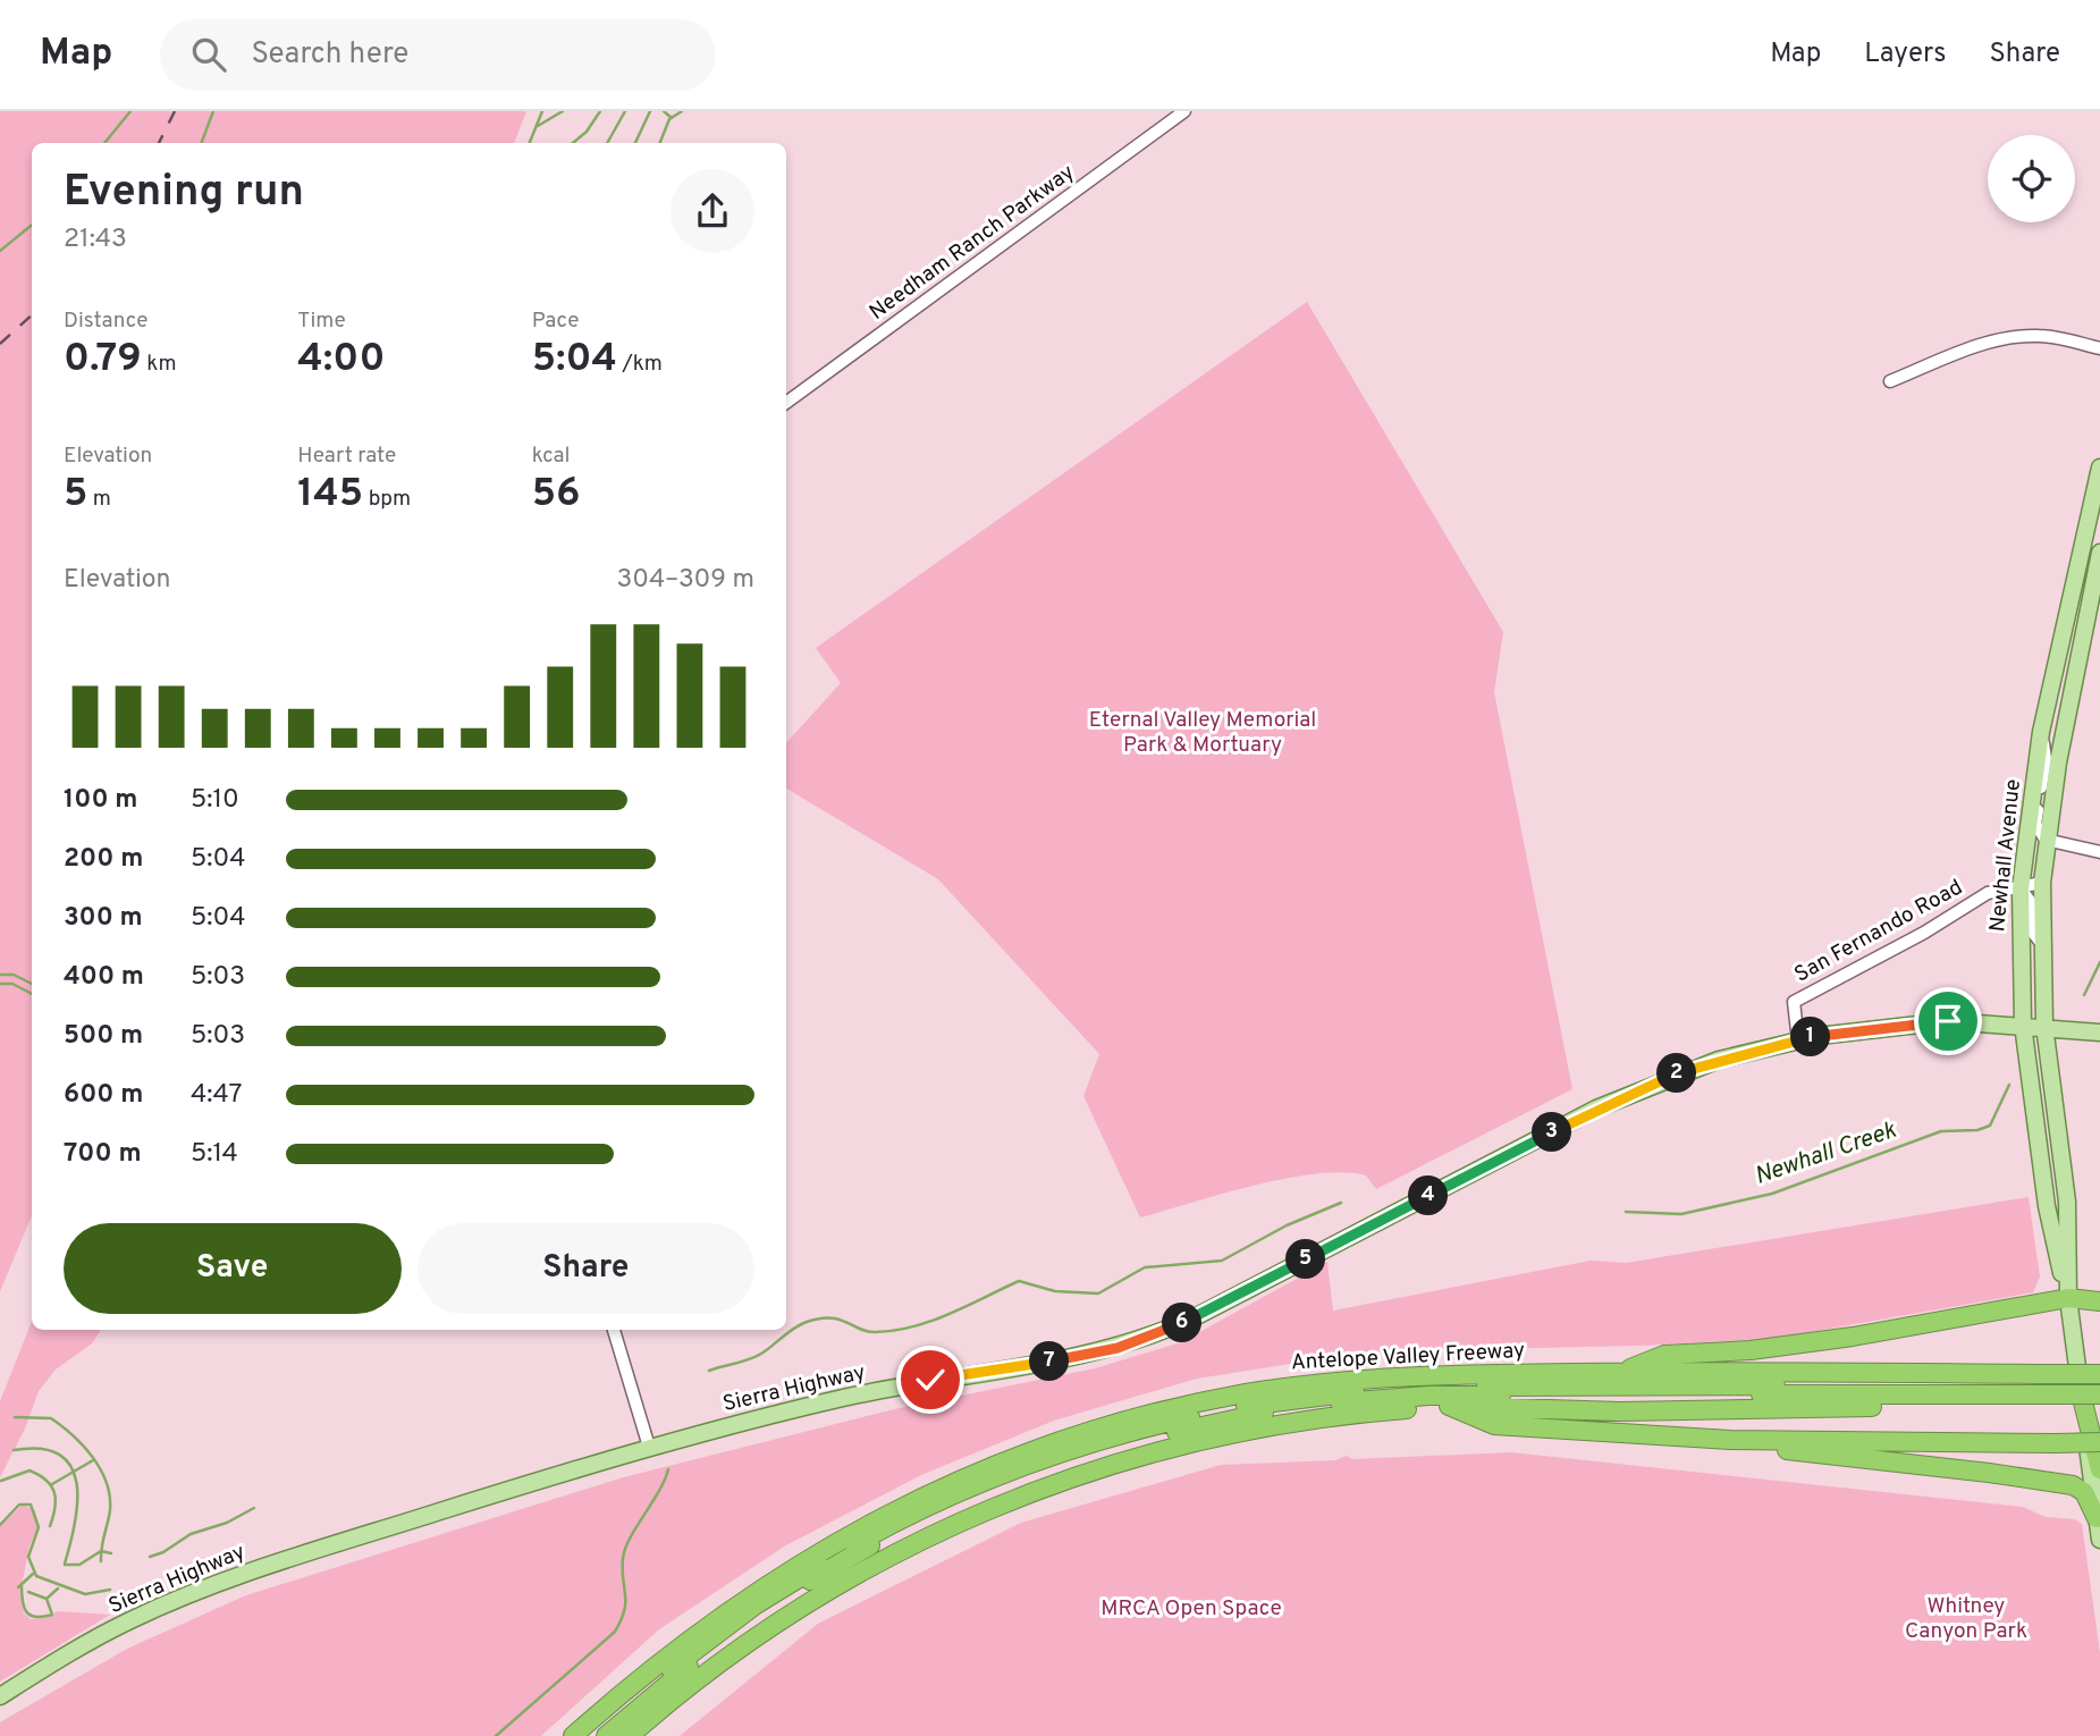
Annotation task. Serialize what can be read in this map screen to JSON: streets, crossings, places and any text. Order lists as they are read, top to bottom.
{
  "streets": {
    "highway": ["Antelope Valley Freeway"],
    "main road": ["Newhall Avenue", "Sierra Highway"],
    "street": ["Needham Ranch Parkway", "San Fernando Road"]
  },
  "crossings": [
    ["Newhall Avenue", "San Fernando Road"],
    ["Newhall Avenue", "Sierra Highway"],
    ["San Fernando Road", "Sierra Highway"]
  ],
  "water": ["Newhall Creek"],
  "parks": ["Eternal Valley Memorial Park & Mortuary", "Whitney Canyon Park", "MRCA Open Space"],
  "page": {
    "header": "Map",
    "search": "Search here",
    "nav": ["Map", "Layers", "Share"],
    "heading": ["Evening run", "21:43"],
    "stats": [
      ["Distance", "0.79 km"],
      ["Time", "4:00"],
      ["Pace", "5:04 /km"],
      ["Elevation", "5 m"],
      ["Heart rate", "145 bpm"],
      ["kcal", "56"]
    ],
    "chart": ["Elevation", "304–309 m"],
    "list": [
      {
        "name": "100 m",
        "note": "5:10"
      },
      {
        "name": "200 m",
        "note": "5:04"
      },
      {
        "name": "300 m",
        "note": "5:04"
      },
      {
        "name": "400 m",
        "note": "5:03"
      },
      {
        "name": "500 m",
        "note": "5:03"
      },
      {
        "name": "600 m",
        "note": "4:47"
      },
      {
        "name": "700 m",
        "note": "5:14"
      }
    ],
    "pins": [
      "1",
      "2",
      "3",
      "4",
      "5",
      "6",
      "7"
    ],
    "buttons": ["Save", "Share"]
  }
}
